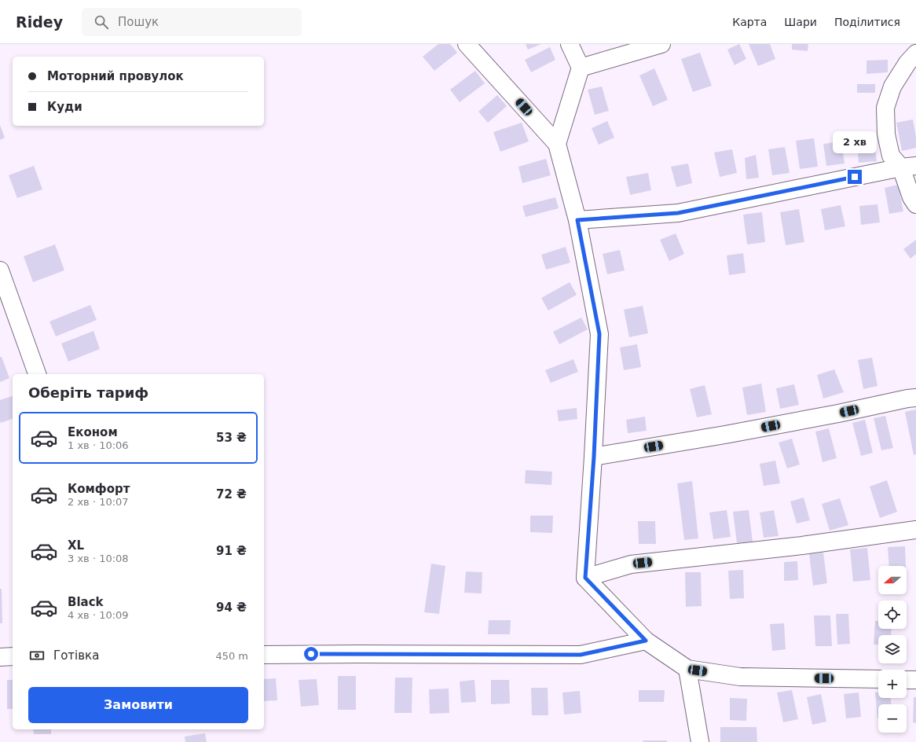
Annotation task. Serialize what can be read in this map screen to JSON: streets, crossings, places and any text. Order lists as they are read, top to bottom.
{
  "north": "left",
  "page": {
    "header": "Ridey",
    "search": "Пошук",
    "nav": ["Карта", "Шари", "Поділитися"],
    "banner": ["Моторний провулок", "Куди"],
    "bubble": "2 хв",
    "heading": "Оберіть тариф",
    "list": [
      {
        "name": "Економ",
        "note": "1 хв · 10:06",
        "value": "53 ₴"
      },
      {
        "name": "Комфорт",
        "note": "2 хв · 10:07",
        "value": "72 ₴"
      },
      {
        "name": "XL",
        "note": "3 хв · 10:08",
        "value": "91 ₴"
      },
      {
        "name": "Black",
        "note": "4 хв · 10:09",
        "value": "94 ₴"
      }
    ],
    "map_buttons": ["+", "−"],
    "pay": ["Готівка", "450 m"],
    "buttons": "Замовити"
  }
}
